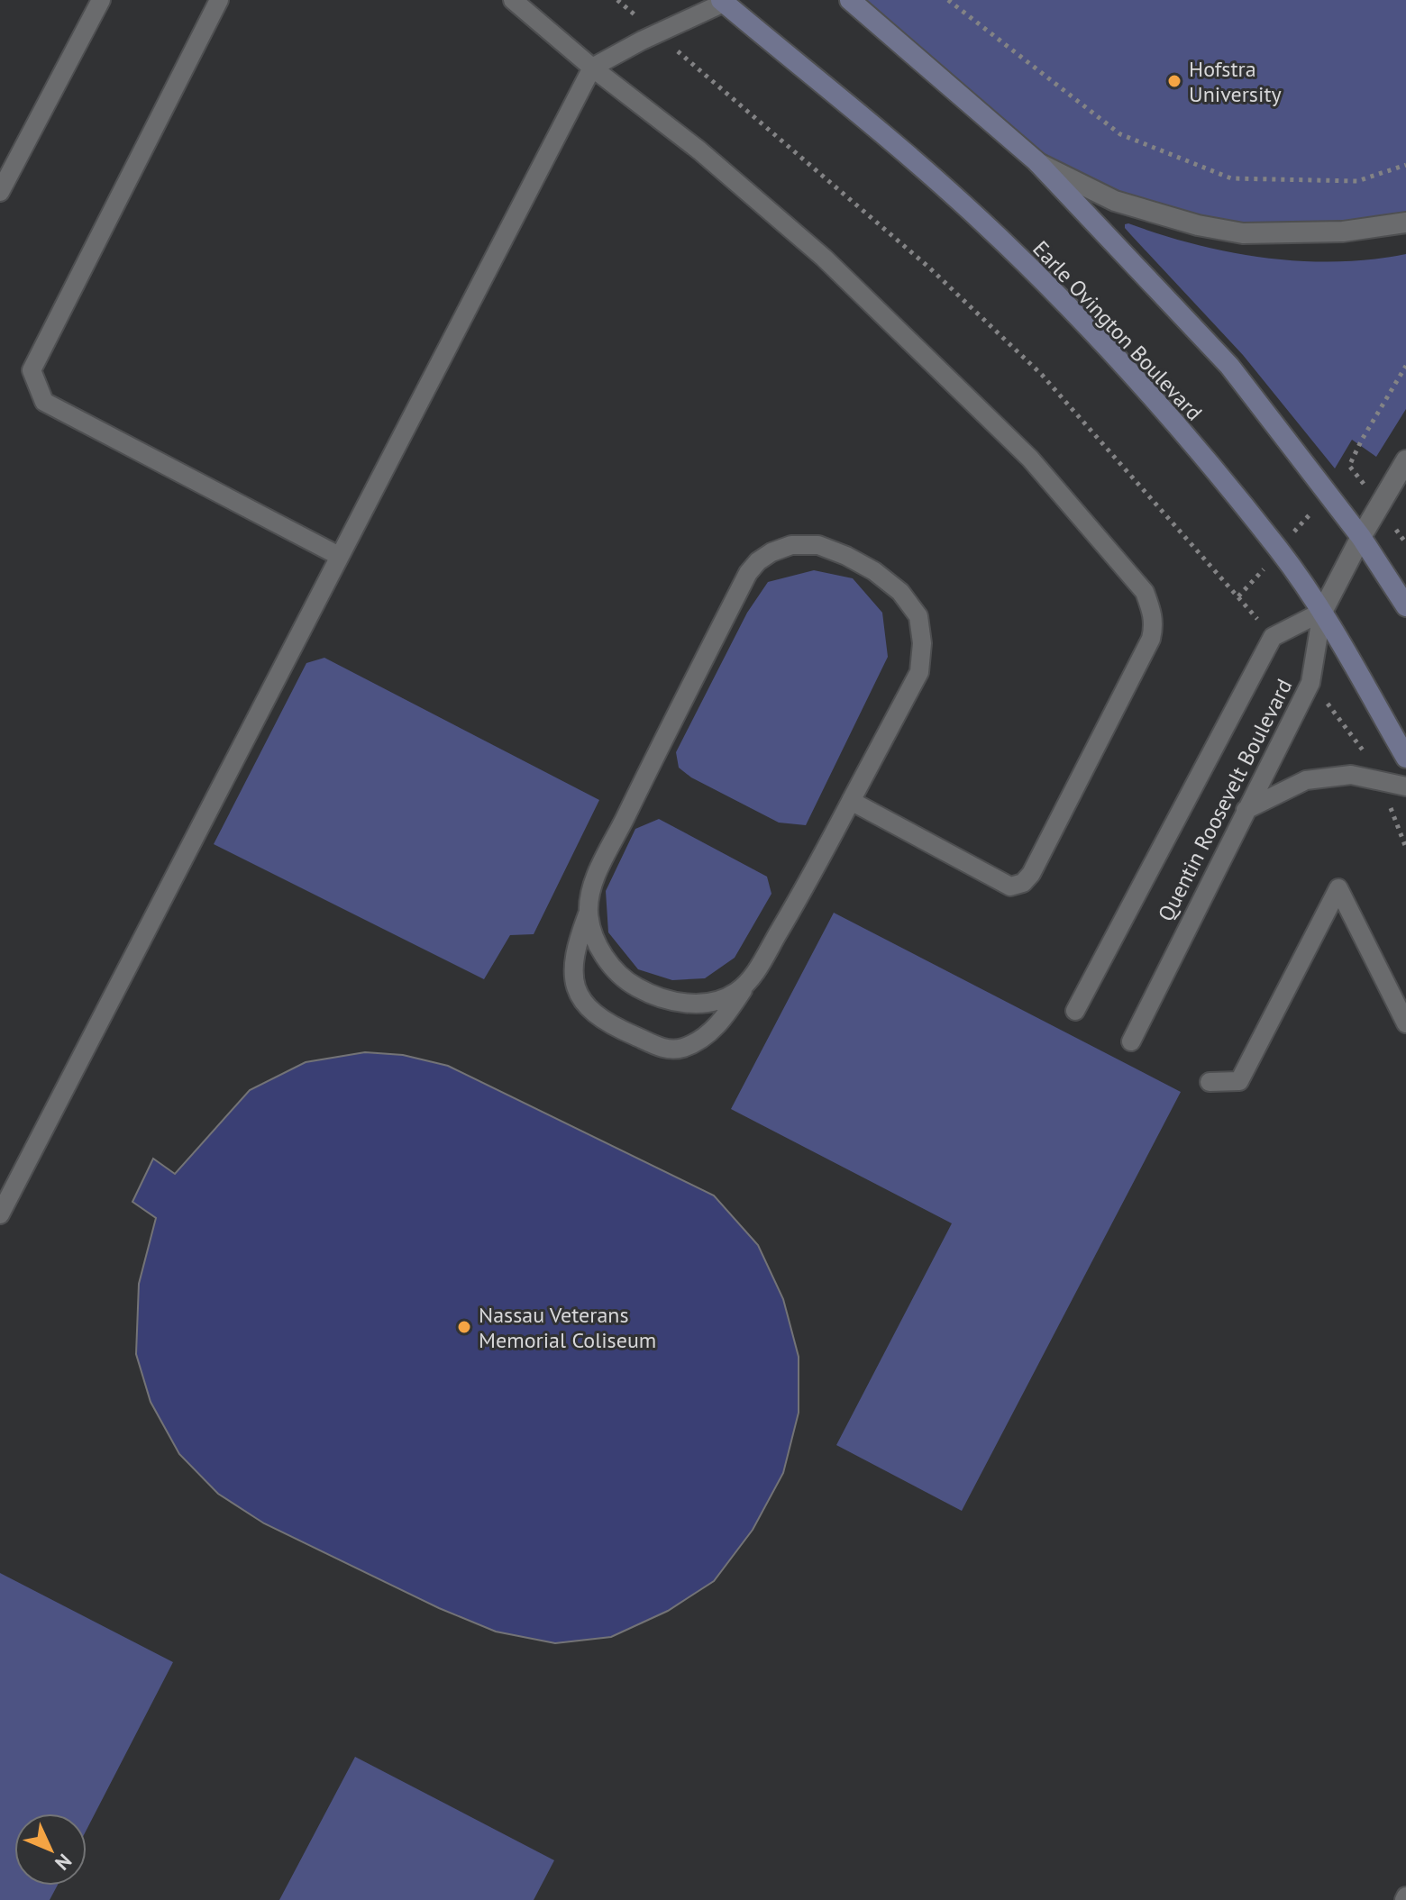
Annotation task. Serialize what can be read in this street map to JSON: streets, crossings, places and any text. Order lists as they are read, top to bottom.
{
  "streets": {
    "main road": ["Earle Ovington Boulevard"],
    "street": ["Quentin Roosevelt Boulevard"]
  },
  "crossings": [
    ["Earle Ovington Boulevard", "Quentin Roosevelt Boulevard"]
  ],
  "places": ["Hofstra University", "Nassau Veterans Memorial Coliseum"],
  "north": "bottom right"
}
